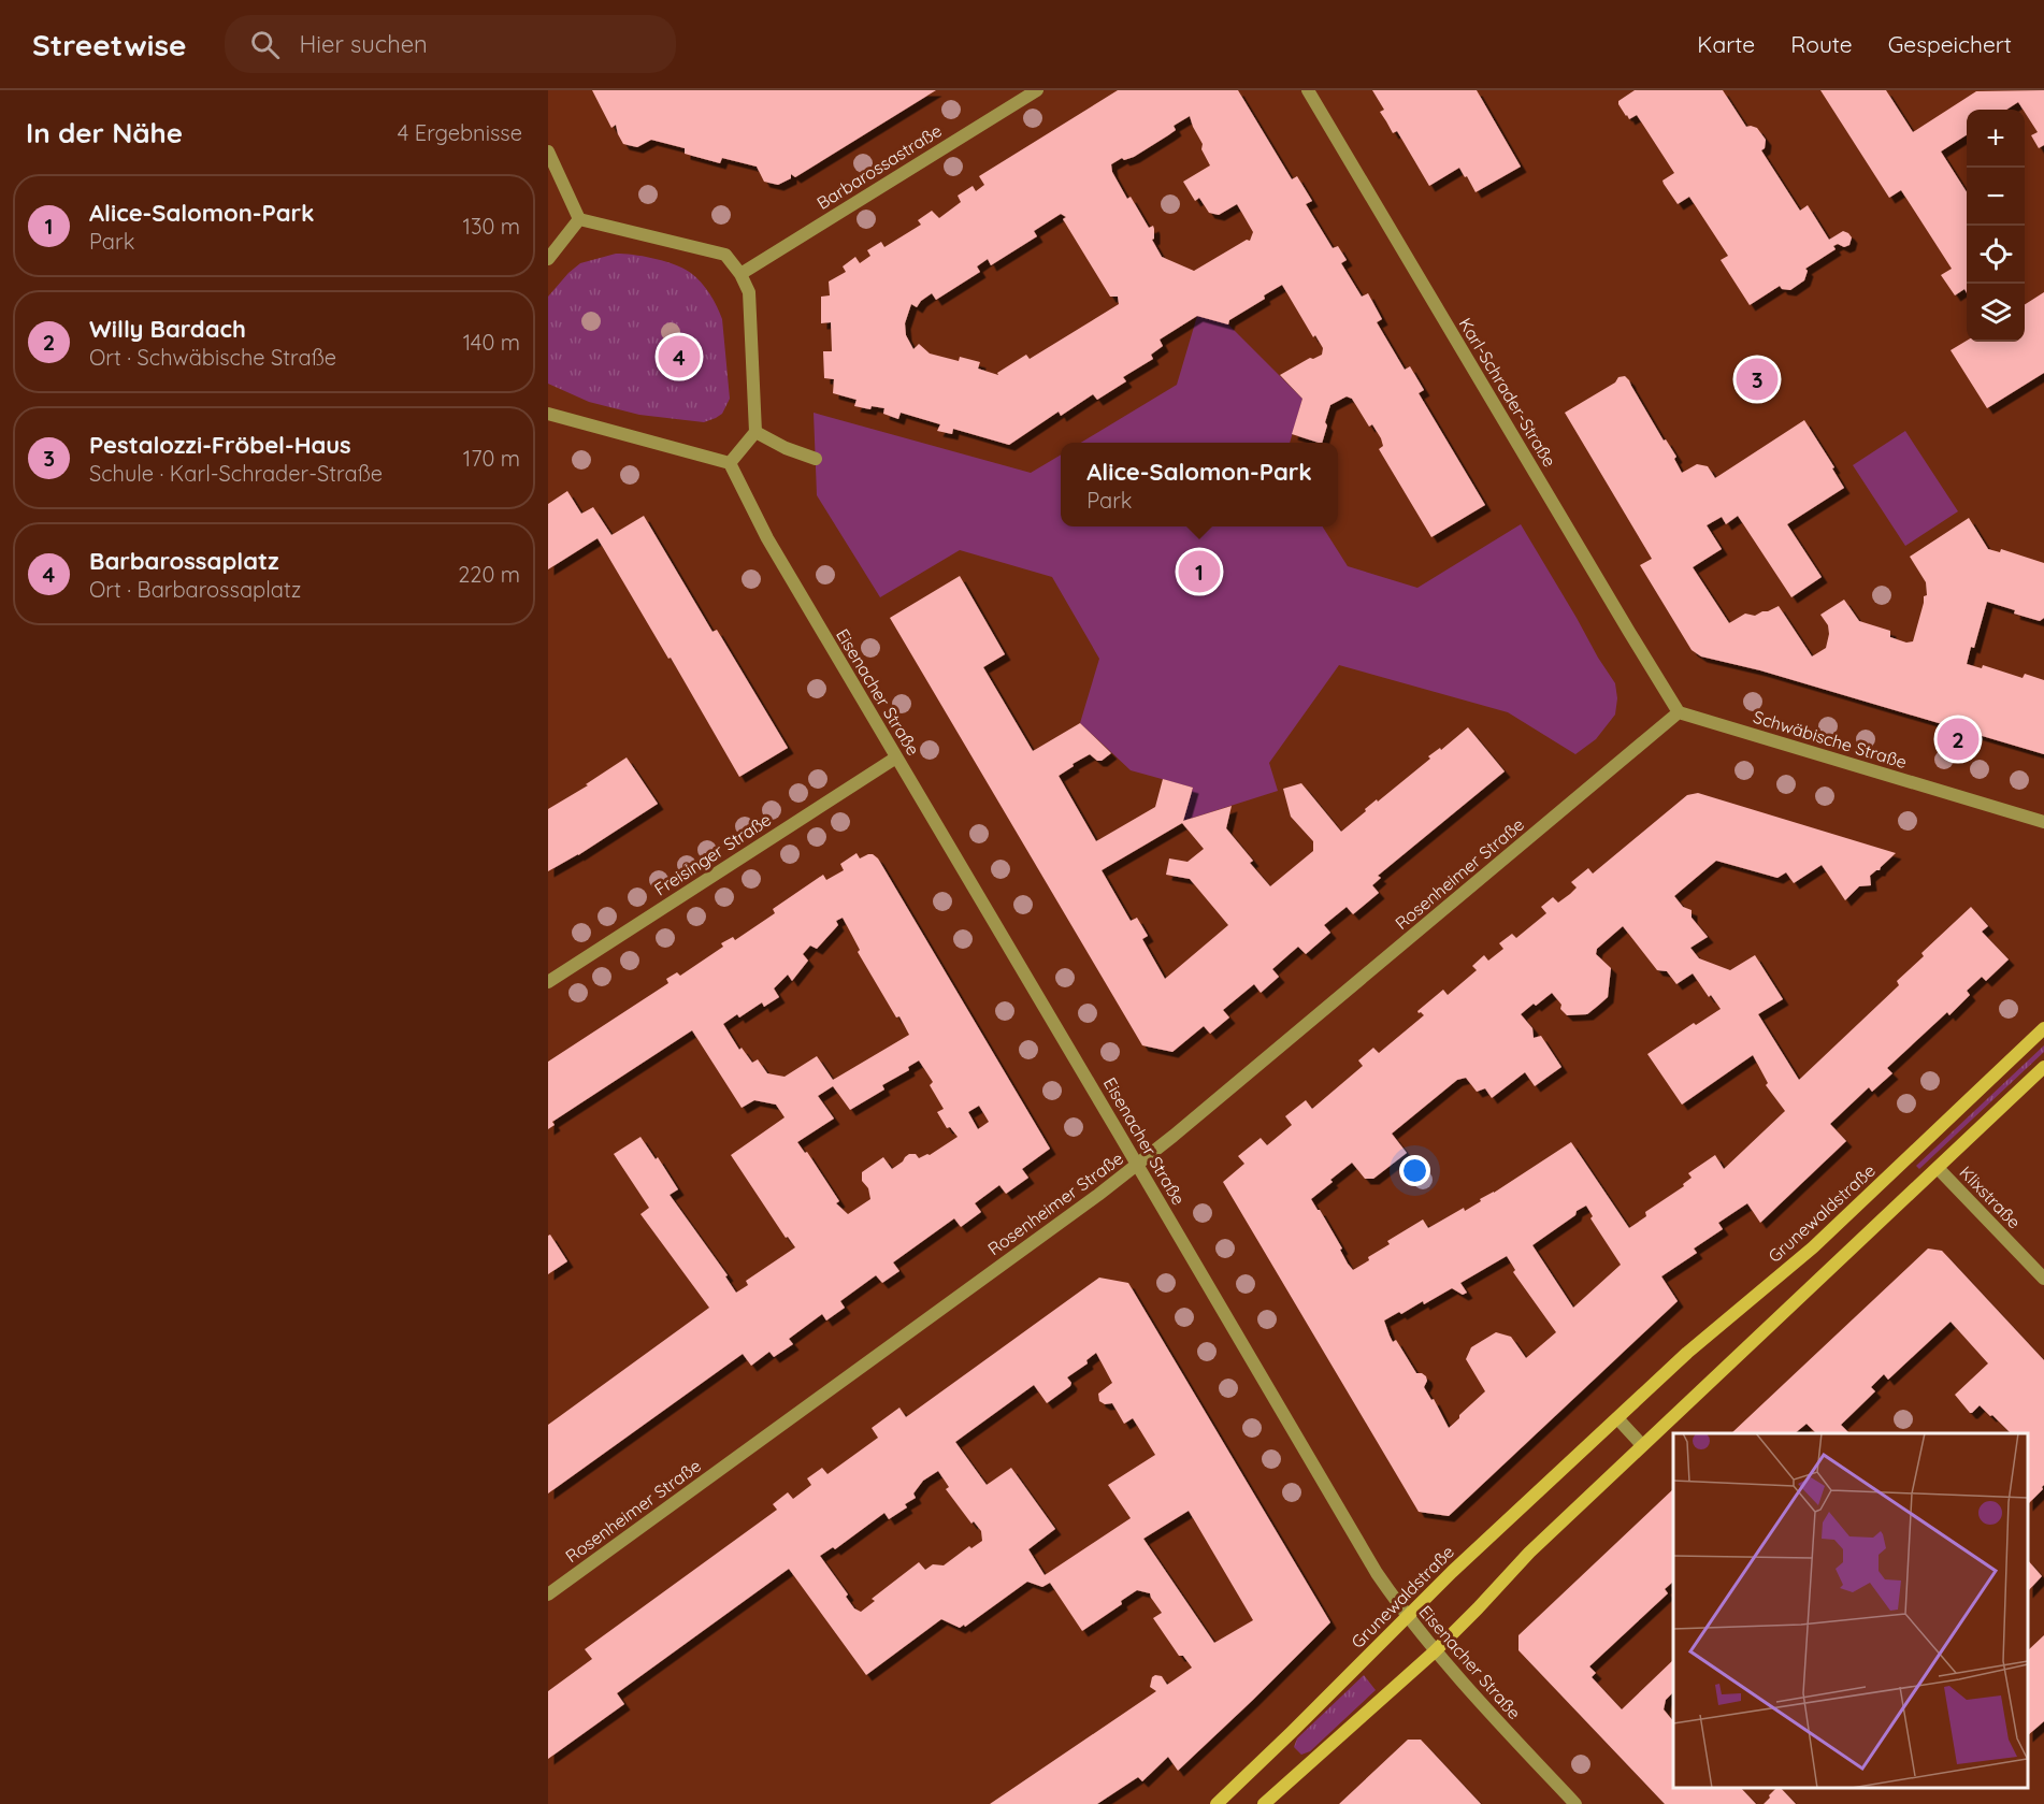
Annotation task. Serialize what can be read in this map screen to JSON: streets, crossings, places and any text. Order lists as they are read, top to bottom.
{
  "streets": {
    "main road": ["Grunewaldstraße"],
    "street": [
      "Barbarossastraße",
      "Karl-Schrader-Straße",
      "Eisenacher Straße",
      "Schwäbische Straße",
      "Freisinger Straße",
      "Rosenheimer Straße",
      "Klixstraße"
    ]
  },
  "crossings": [
    ["Karl-Schrader-Straße", "Schwäbische Straße"],
    ["Karl-Schrader-Straße", "Rosenheimer Straße"],
    ["Eisenacher Straße", "Freisinger Straße"],
    ["Eisenacher Straße", "Rosenheimer Straße"],
    ["Eisenacher Straße", "Grunewaldstraße"],
    ["Schwäbische Straße", "Rosenheimer Straße"]
  ],
  "page": {
    "header": "Streetwise",
    "search": "Hier suchen",
    "nav": ["Karte", "Route", "Gespeichert"],
    "heading": ["In der Nähe", "4 Ergebnisse"],
    "map_buttons": ["+", "−"],
    "list": [
      {
        "mark": "1",
        "name": "Alice-Salomon-Park",
        "note": "Park",
        "value": "130 m"
      },
      {
        "mark": "2",
        "name": "Willy Bardach",
        "note": "Ort · Schwäbische Straße",
        "value": "140 m"
      },
      {
        "mark": "3",
        "name": "Pestalozzi-Fröbel-Haus",
        "note": "Schule · Karl-Schrader-Straße",
        "value": "170 m"
      },
      {
        "mark": "4",
        "name": "Barbarossaplatz",
        "note": "Ort · Barbarossaplatz",
        "value": "220 m"
      }
    ],
    "pins": [
      "4",
      "3",
      "1",
      "2"
    ],
    "popup": ["Alice-Salomon-Park", "Park"]
  }
}
